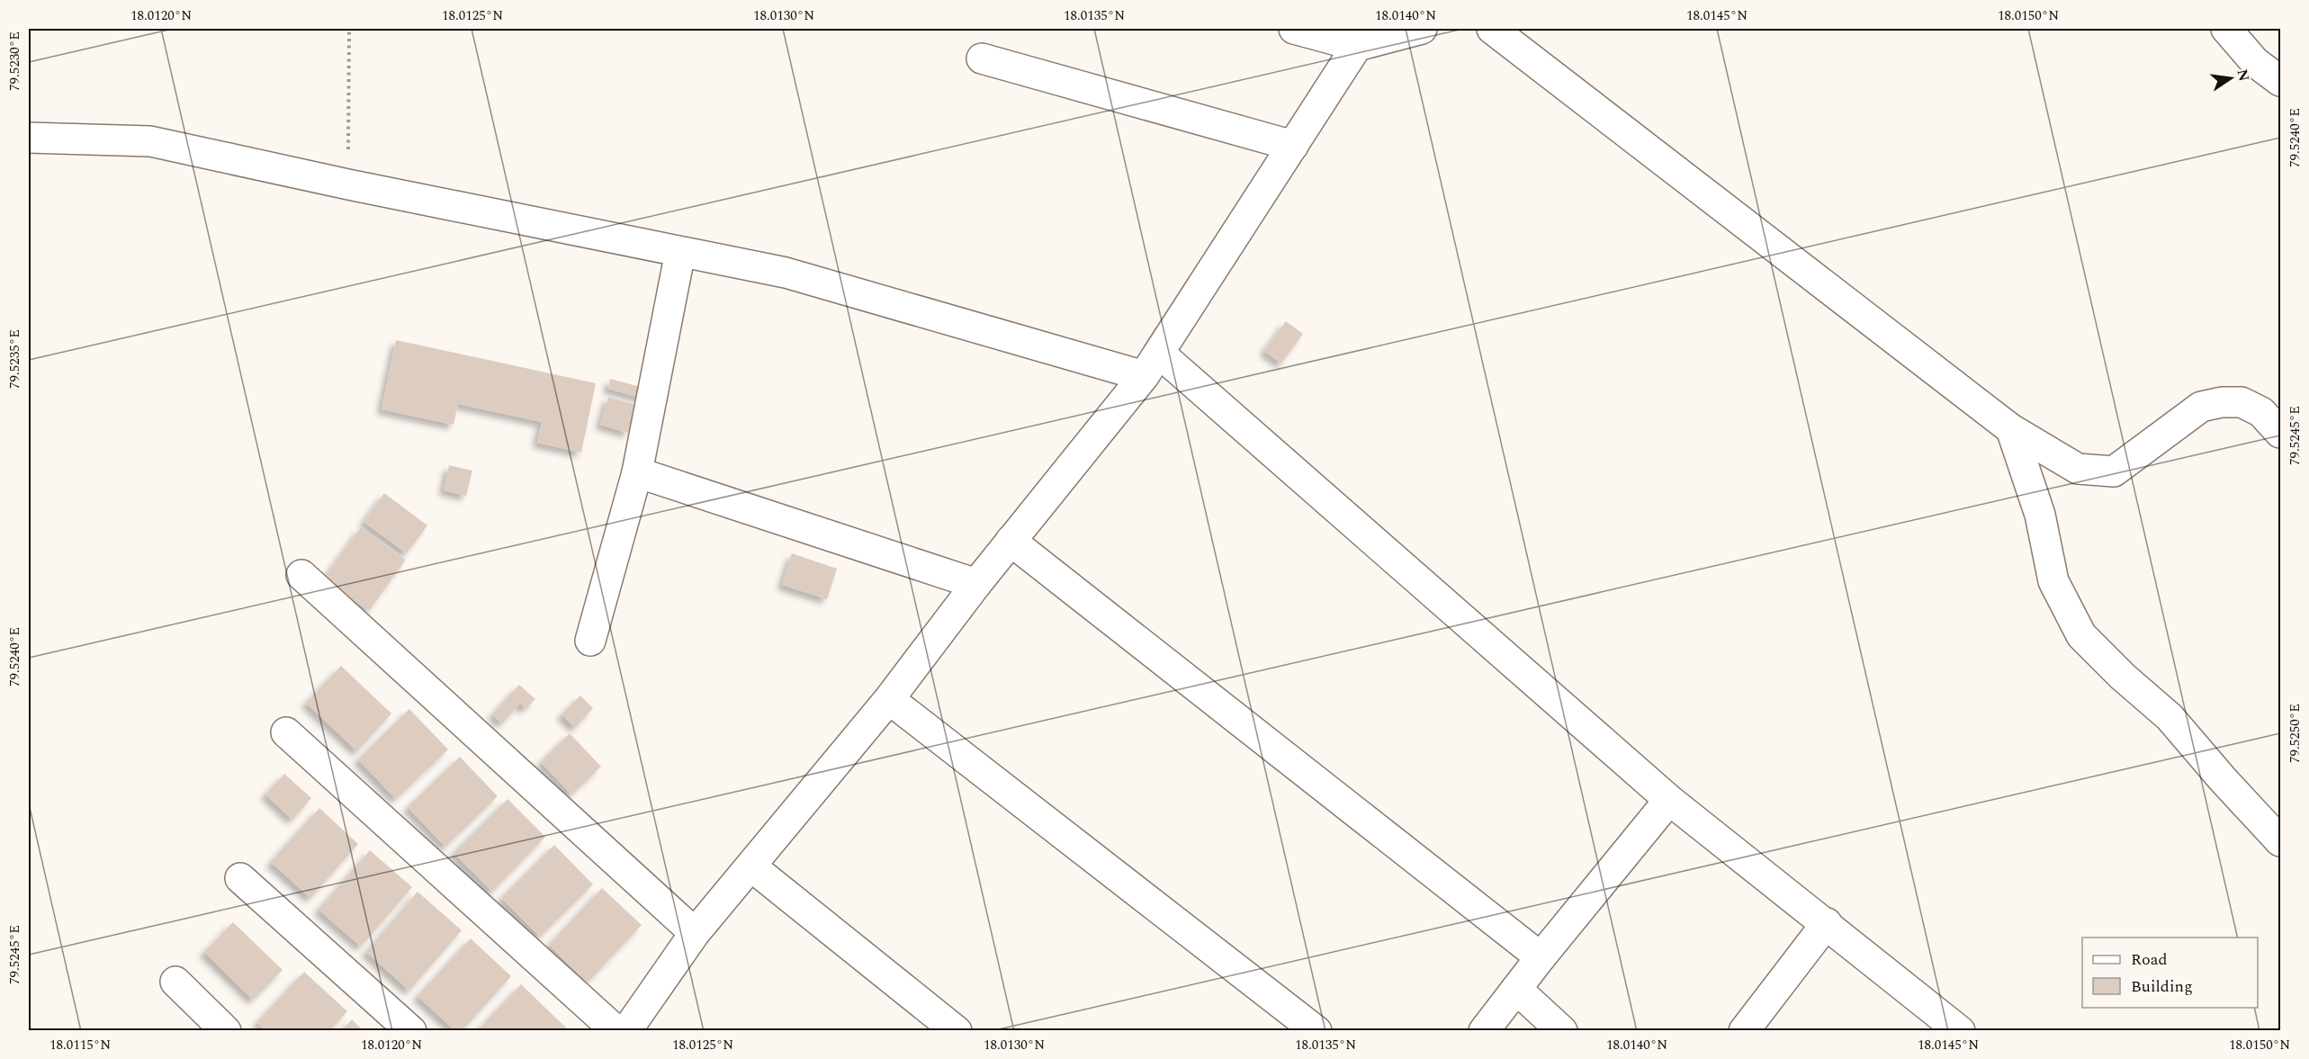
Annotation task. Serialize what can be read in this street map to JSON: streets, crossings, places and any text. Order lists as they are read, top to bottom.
{
  "legend": ["Road", "Building"],
  "north": "right",
  "coordinates": [
    "18.0120°N",
    "18.0125°N",
    "18.0130°N",
    "18.0135°N",
    "18.0140°N",
    "18.0145°N",
    "18.0150°N",
    "79.5230°E",
    "79.5240°E",
    "79.5235°E",
    "79.5245°E",
    "79.5250°E",
    "18.0115°N"
  ]
}
